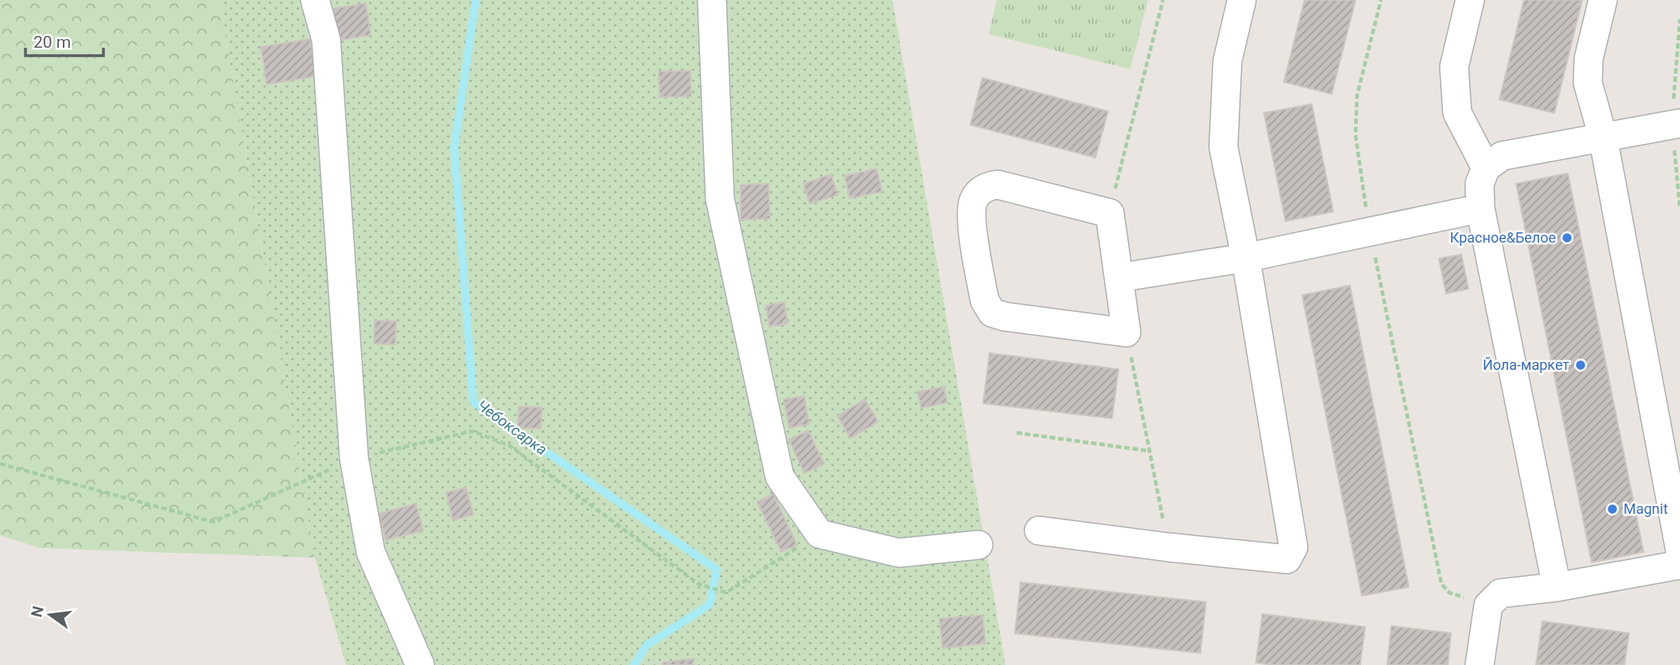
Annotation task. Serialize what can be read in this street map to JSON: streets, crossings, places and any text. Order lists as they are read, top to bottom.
{
  "water": ["Чебоксарка"],
  "places": ["Красное&Белое", "Йола-маркет", "Magnit"],
  "scale_bar": "20 m",
  "north": "left"
}
